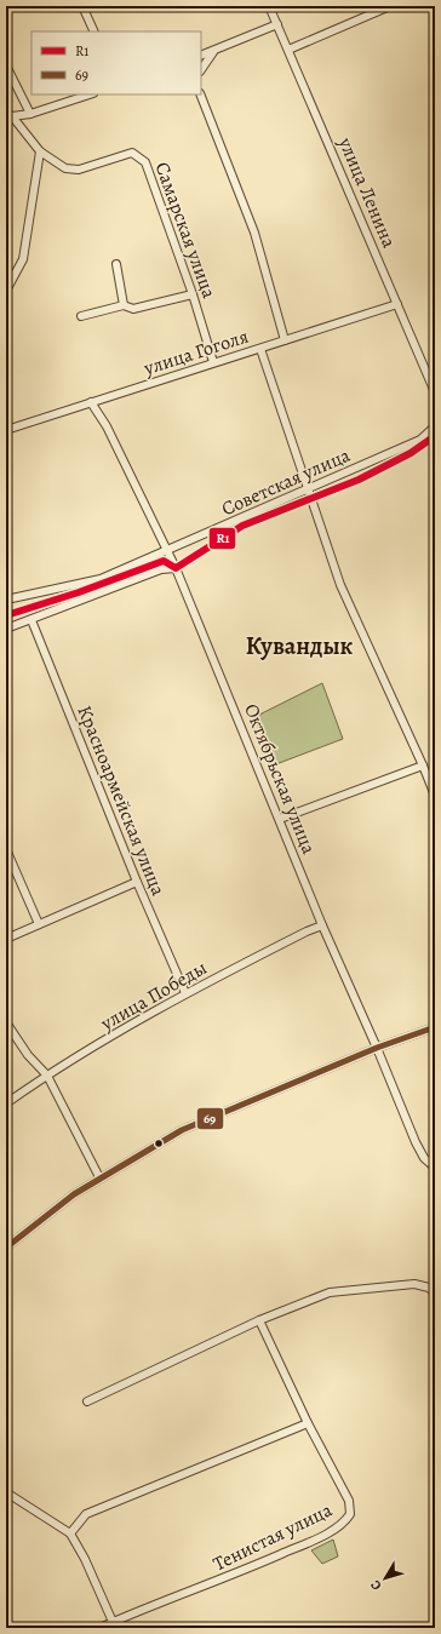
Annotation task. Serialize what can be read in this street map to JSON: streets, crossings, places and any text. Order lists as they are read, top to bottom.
{
  "streets": {
    "street": [
      "улица Ленина",
      "Самарская улица",
      "улица Гоголя",
      "Советская улица",
      "Октябрьская улица",
      "Красноармейская улица",
      "улица Победы",
      "Тенистая улица"
    ]
  },
  "crossings": [
    ["улица Ленина", "улица Гоголя"],
    ["Самарская улица", "улица Гоголя"],
    ["улица Гоголя", "Октябрьская улица"],
    ["Советская улица", "Октябрьская улица"],
    ["Октябрьская улица", "улица Победы"],
    ["Красноармейская улица", "улица Победы"]
  ],
  "districts": ["Кувандык"],
  "lines": ["transit line R1", "transit line 69"],
  "legend": ["R1", "69"],
  "north": "bottom left"
}
